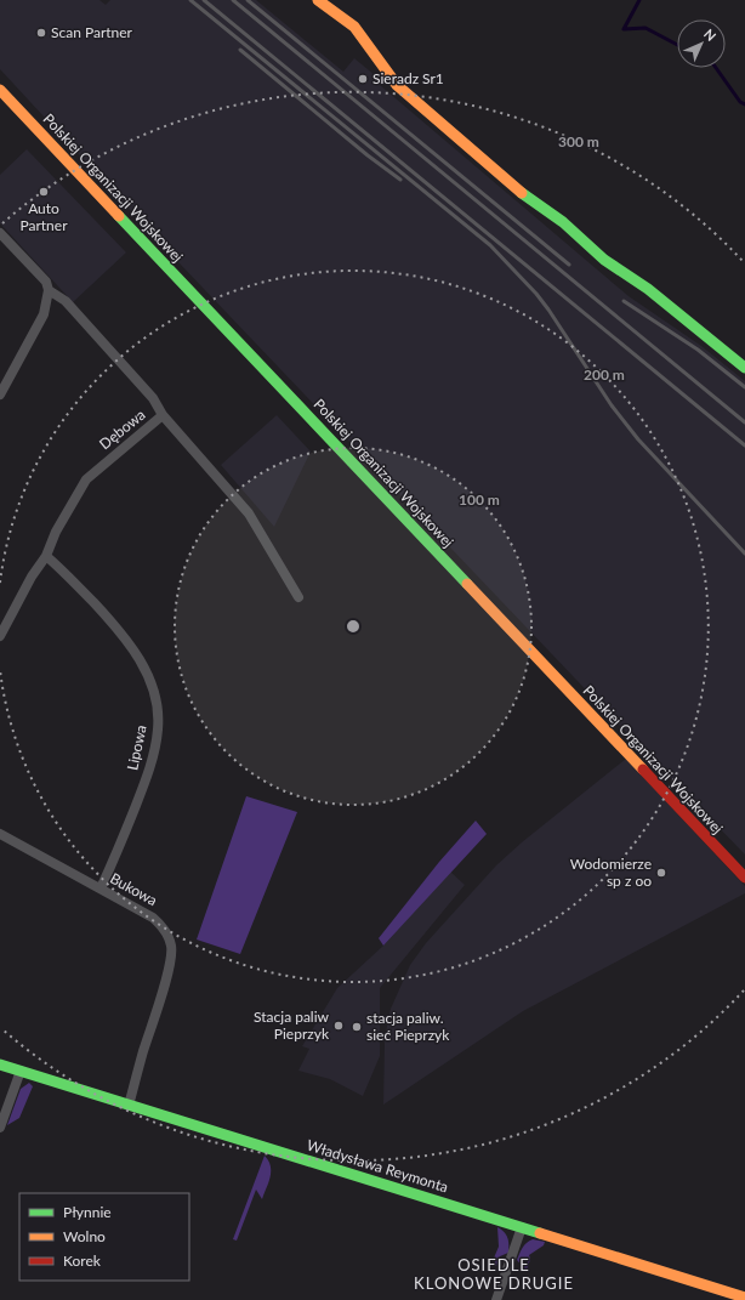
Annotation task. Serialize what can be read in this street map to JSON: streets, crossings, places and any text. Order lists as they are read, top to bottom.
{
  "streets": {
    "street": [
      "Polskiej Organizacji Wojskowej",
      "Dębowa",
      "Lipowa",
      "Bukowa",
      "Władysława Reymonta"
    ]
  },
  "crossings": [
    ["Dębowa", "Lipowa"],
    ["Lipowa", "Bukowa"],
    ["Bukowa", "Władysława Reymonta"]
  ],
  "districts": ["OSIEDLE KLONOWE DRUGIE"],
  "places": [
    "Scan Partner",
    "Sieradz Sr1",
    "Auto Partner",
    "Wodomierze sp z oo",
    "Stacja paliw Pieprzyk",
    "stacja paliw. sieć Pieprzyk"
  ],
  "legend": ["Płynnie", "Wolno", "Korek"],
  "north": "top right",
  "rings": ["300 m", "200 m", "100 m"]
}
